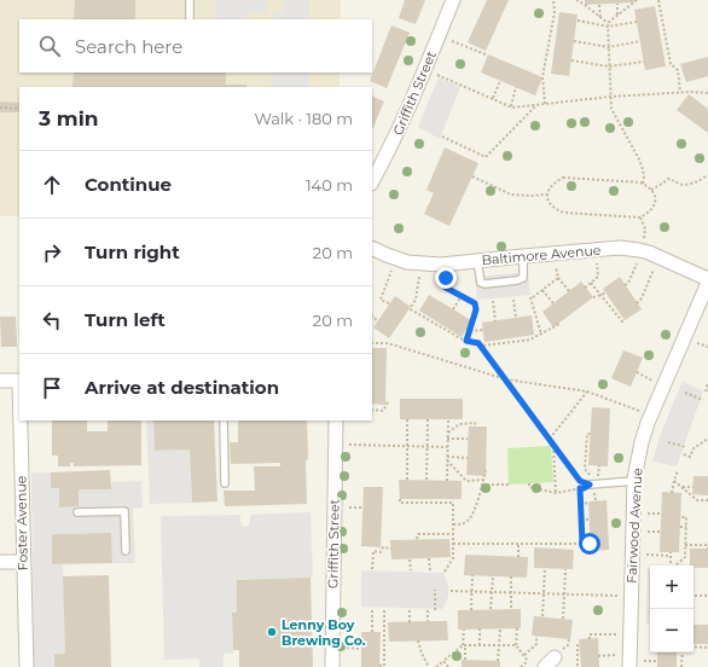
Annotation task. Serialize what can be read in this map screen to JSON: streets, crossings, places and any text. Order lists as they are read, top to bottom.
{
  "streets": {
    "street": [
      "Griffith Street",
      "Baltimore Avenue",
      "Foster Avenue",
      "Fairwood Avenue"
    ]
  },
  "places": ["Lenny Boy Brewing Co."],
  "page": {
    "search": "Search here",
    "heading": ["3 min", "Walk · 180 m"],
    "list": [
      ["Continue", "140 m"],
      ["Turn right", "20 m"],
      ["Turn left", "20 m"],
      "Arrive at destination"
    ],
    "map_buttons": ["+", "−"]
  }
}
